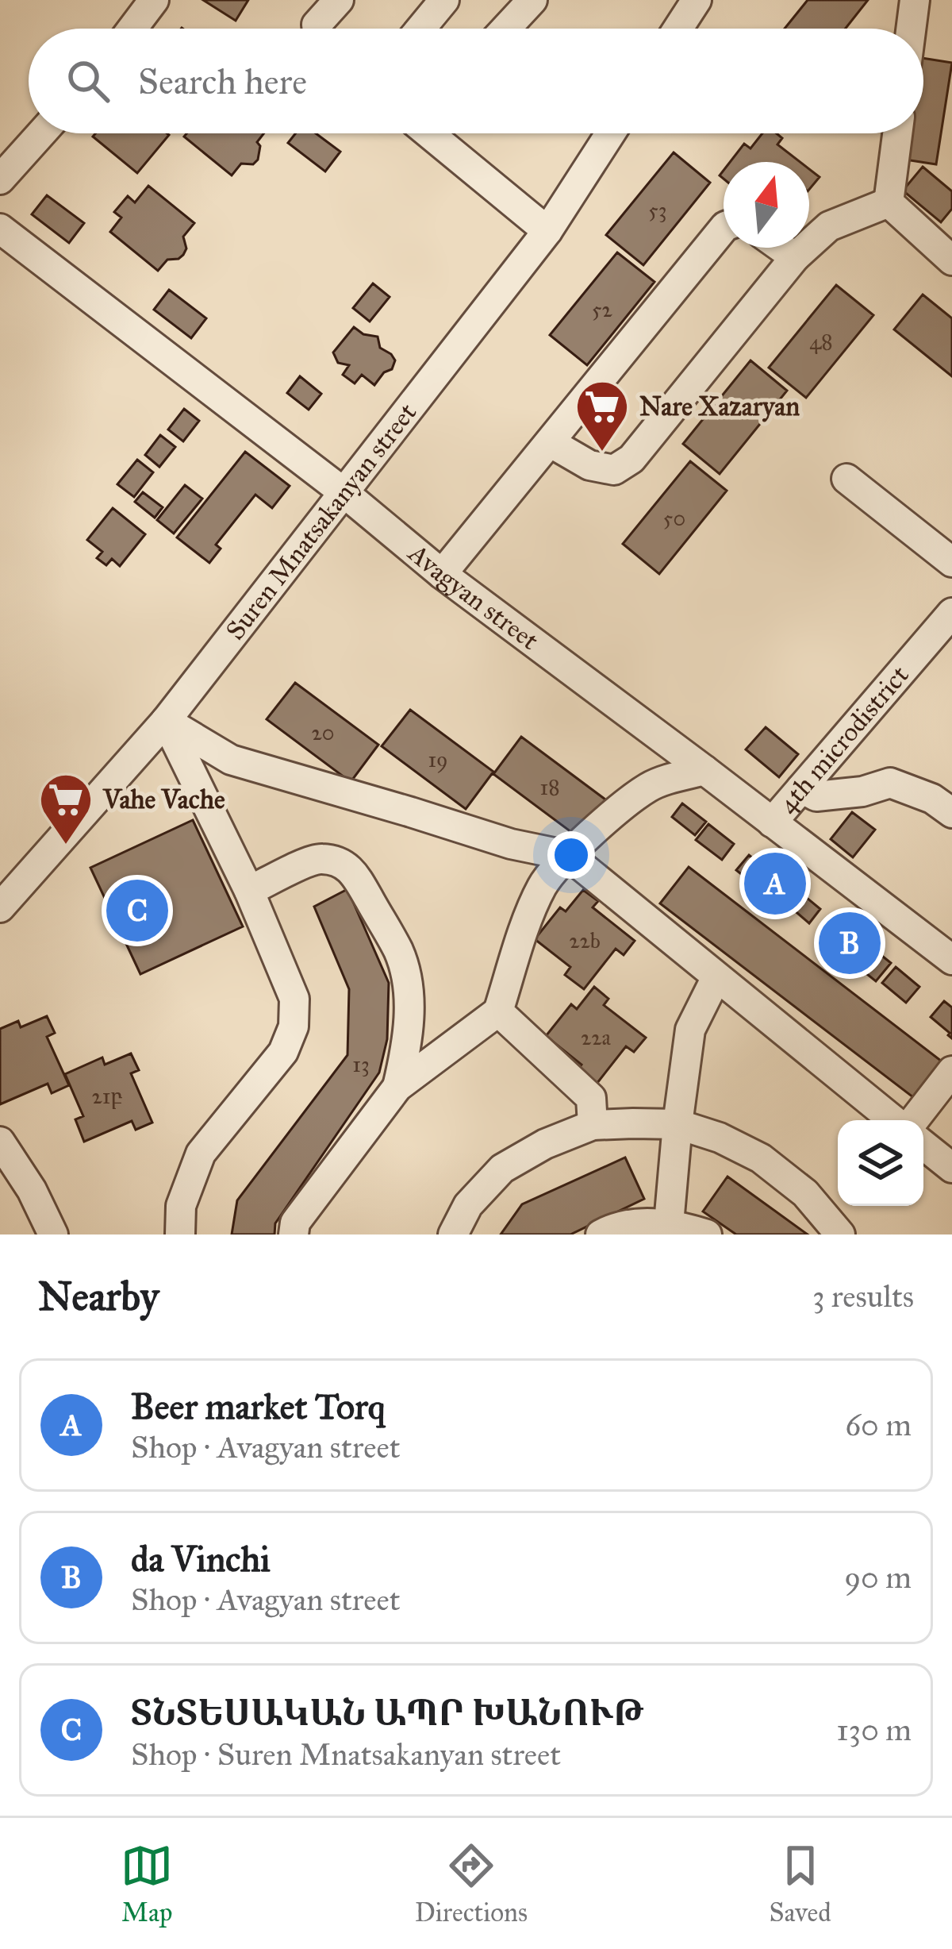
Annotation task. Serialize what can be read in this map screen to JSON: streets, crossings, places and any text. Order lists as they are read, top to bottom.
{
  "streets": {
    "street": ["Suren Mnatsakanyan street", "Avagyan street", "4th microdistrict"]
  },
  "crossings": [
    ["Suren Mnatsakanyan street", "Avagyan street"],
    ["Avagyan street", "4th microdistrict"]
  ],
  "places": {
    "supermarket": ["Nare Xazaryan", "Vahe Vache"]
  },
  "house_numbers": [
    "53",
    "52",
    "48",
    "50",
    "20",
    "19",
    "18",
    "22b",
    "22a",
    "13",
    "21բ"
  ],
  "north": "top",
  "page": {
    "search": "Search here",
    "pins": ["A", "C", "B"],
    "heading": ["Nearby", "3 results"],
    "list": [
      {
        "mark": "A",
        "name": "Beer market Torq",
        "note": "Shop · Avagyan street",
        "value": "60 m"
      },
      {
        "mark": "B",
        "name": "da Vinchi",
        "note": "Shop · Avagyan street",
        "value": "90 m"
      },
      {
        "mark": "C",
        "name": "ՏՆՏԵՍԱԿԱՆ ԱՊՐ ԽԱՆՈՒԹ",
        "note": "Shop · Suren Mnatsakanyan street",
        "value": "130 m"
      }
    ],
    "nav": ["Map", "Directions", "Saved"]
  }
}
